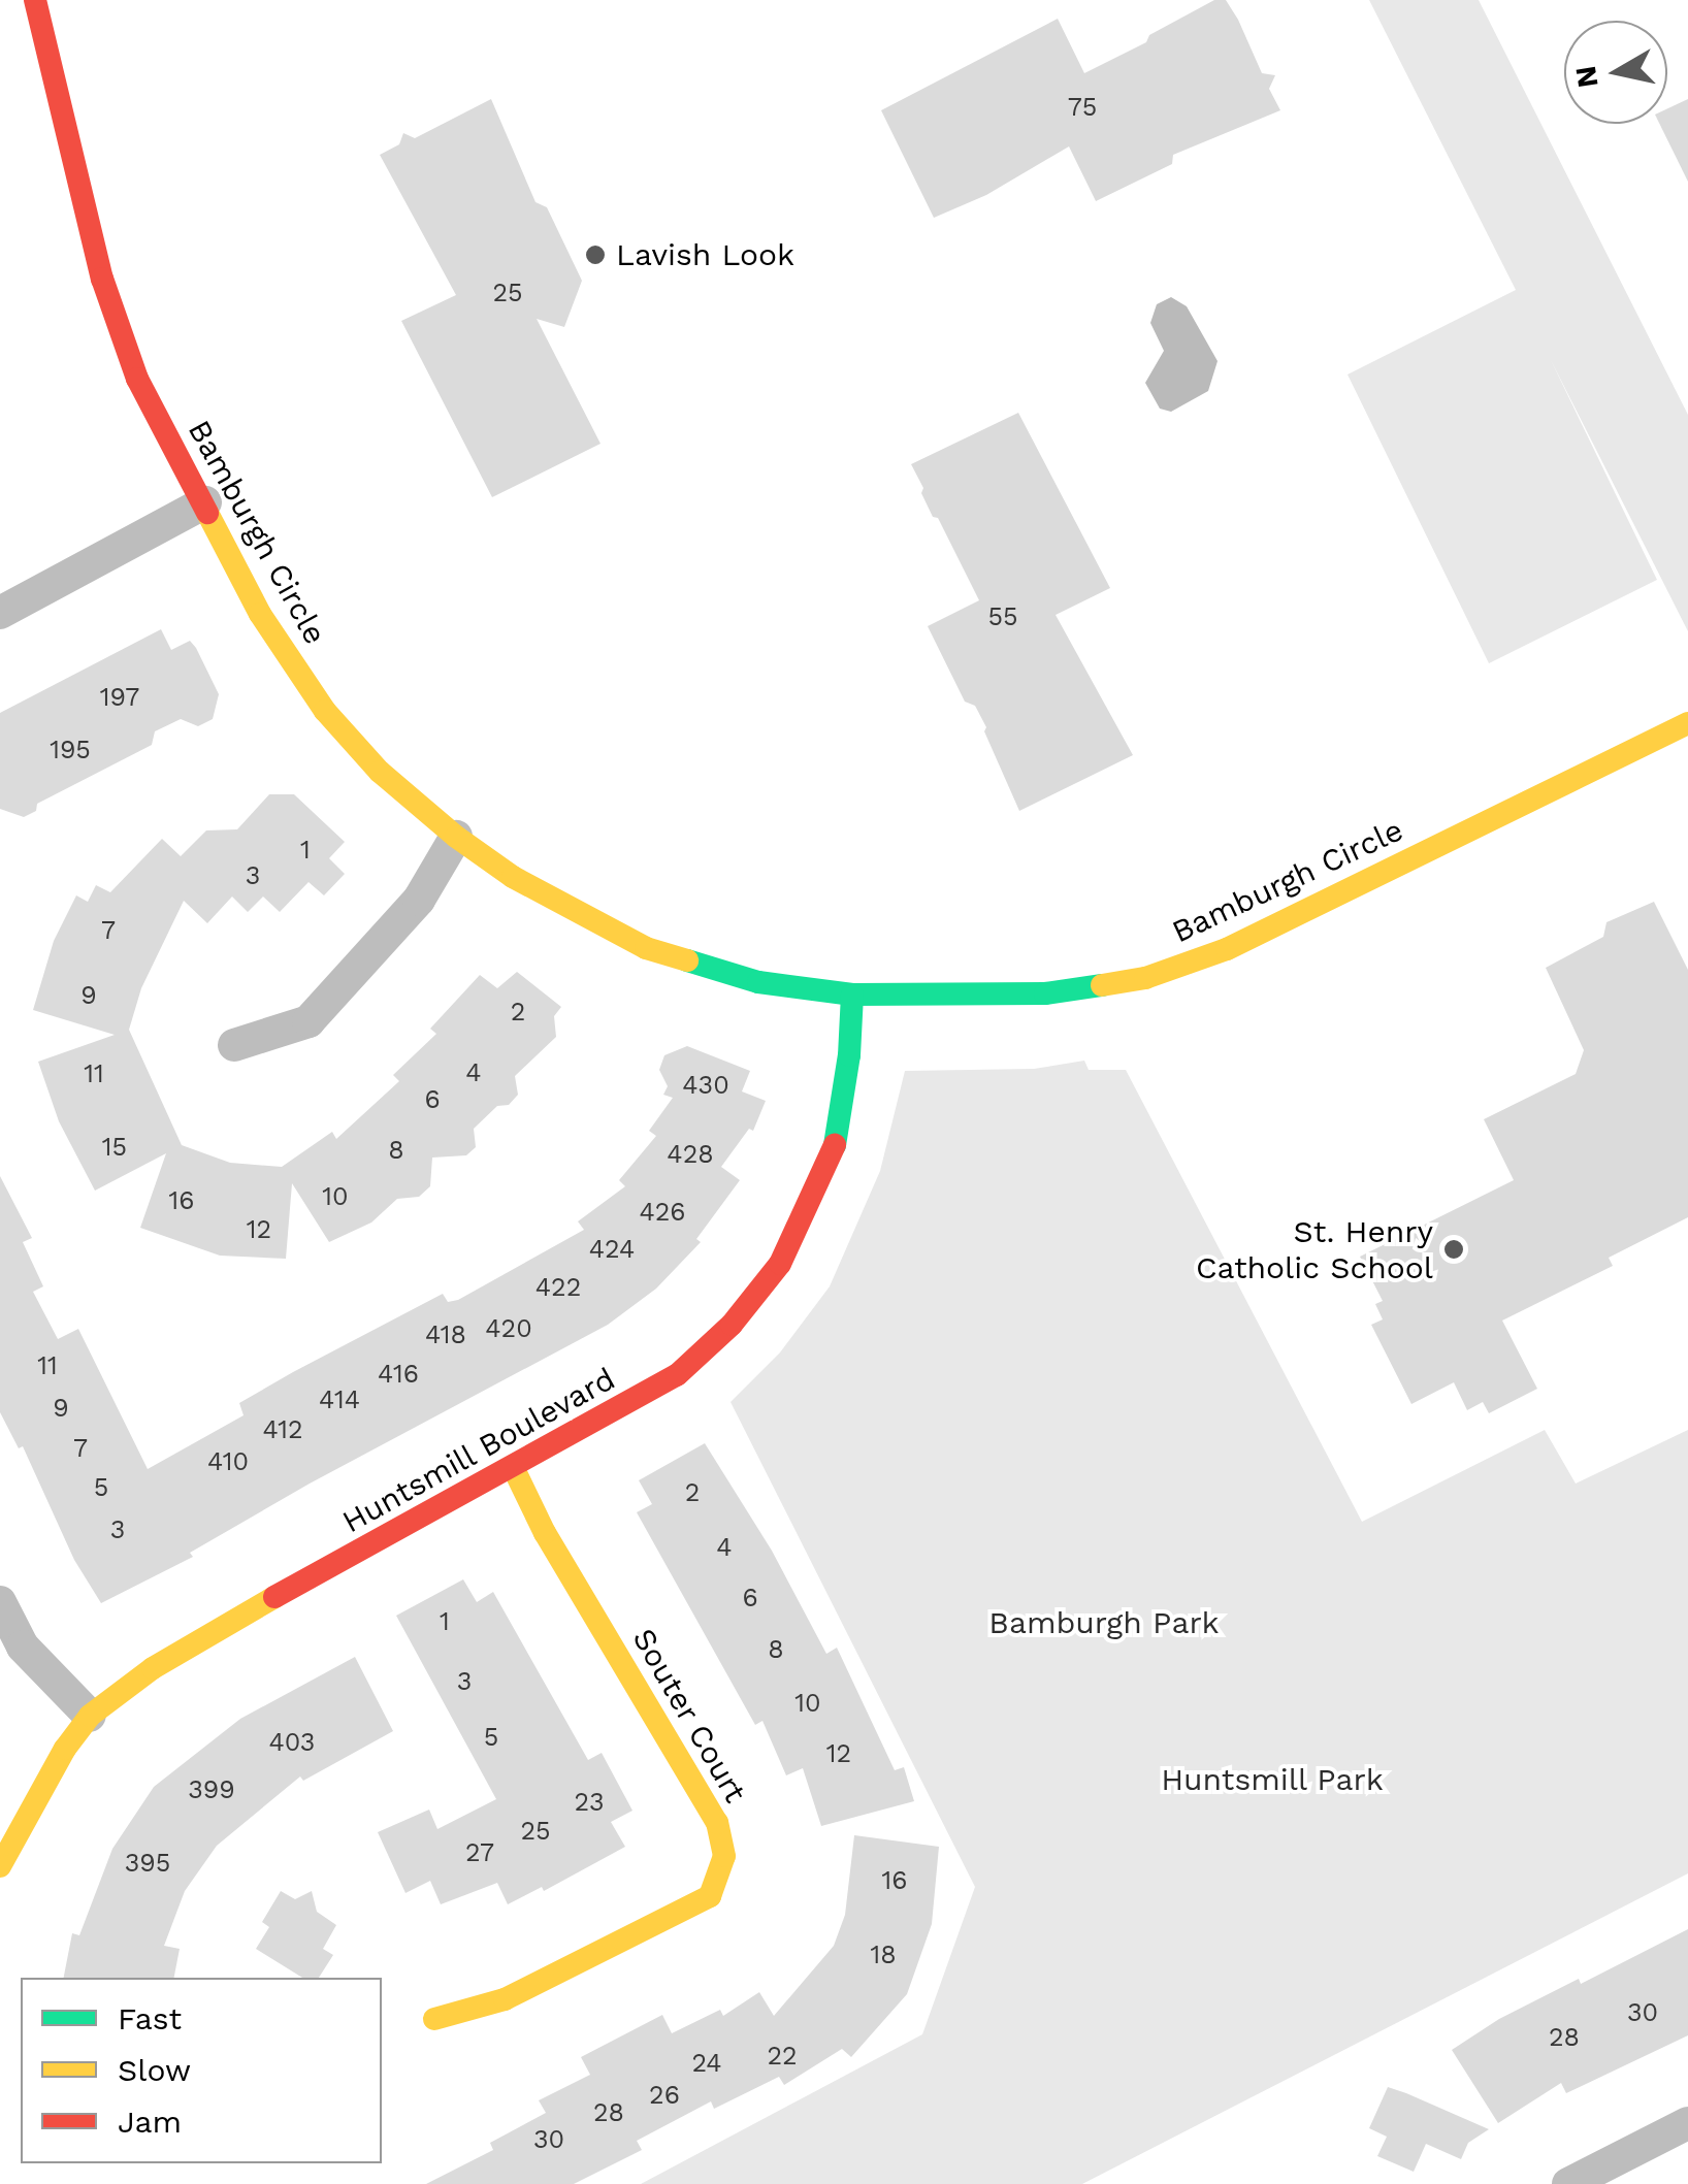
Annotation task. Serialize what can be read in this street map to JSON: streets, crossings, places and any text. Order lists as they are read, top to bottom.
{
  "streets": {
    "street": ["Bamburgh Circle", "Huntsmill Boulevard", "Souter Court"]
  },
  "crossings": [
    ["Bamburgh Circle", "Huntsmill Boulevard"],
    ["Huntsmill Boulevard", "Souter Court"]
  ],
  "parks": ["Bamburgh Park", "Huntsmill Park"],
  "places": ["Lavish Look", "St. Henry Catholic School"],
  "house_numbers": [
    "75",
    "25",
    "55",
    "197",
    "195",
    "1",
    "3",
    "7",
    "9",
    "2",
    "4",
    "11",
    "430",
    "6",
    "15",
    "8",
    "428",
    "10",
    "16",
    "426",
    "12",
    "424",
    "422",
    "420",
    "418",
    "11",
    "416",
    "414",
    "9",
    "412",
    "7",
    "410",
    "5",
    "2",
    "3",
    "4",
    "6",
    "1",
    "8",
    "3",
    "10",
    "5",
    "403",
    "12",
    "399",
    "23",
    "25",
    "27",
    "395",
    "16",
    "18",
    "30",
    "28",
    "22",
    "24",
    "26",
    "28",
    "30"
  ],
  "legend": ["Fast", "Slow", "Jam"],
  "north": "left"
}
